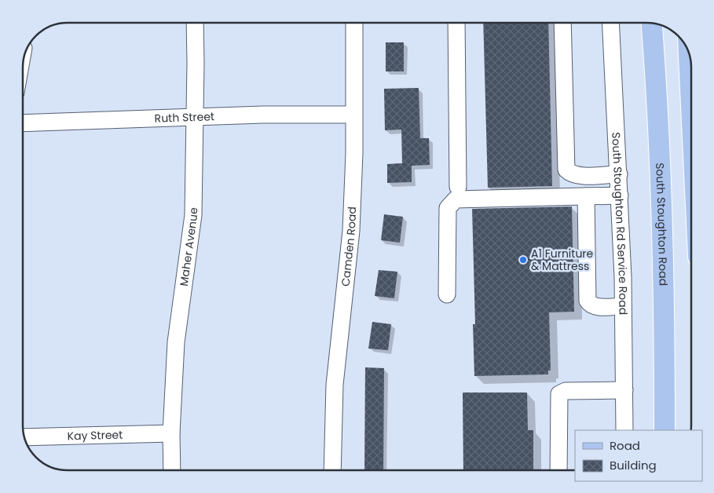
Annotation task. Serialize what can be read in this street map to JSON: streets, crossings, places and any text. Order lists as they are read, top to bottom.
{
  "streets": {
    "main road": ["South Stoughton Road"],
    "street": [
      "Ruth Street",
      "South Stoughton Rd Service Road",
      "Maher Avenue",
      "Camden Road",
      "Kay Street"
    ]
  },
  "crossings": [
    ["Ruth Street", "Maher Avenue"],
    ["Ruth Street", "Camden Road"],
    ["Maher Avenue", "Kay Street"]
  ],
  "places": ["A1 Furniture & Mattress"],
  "legend": ["Road", "Building"]
}
